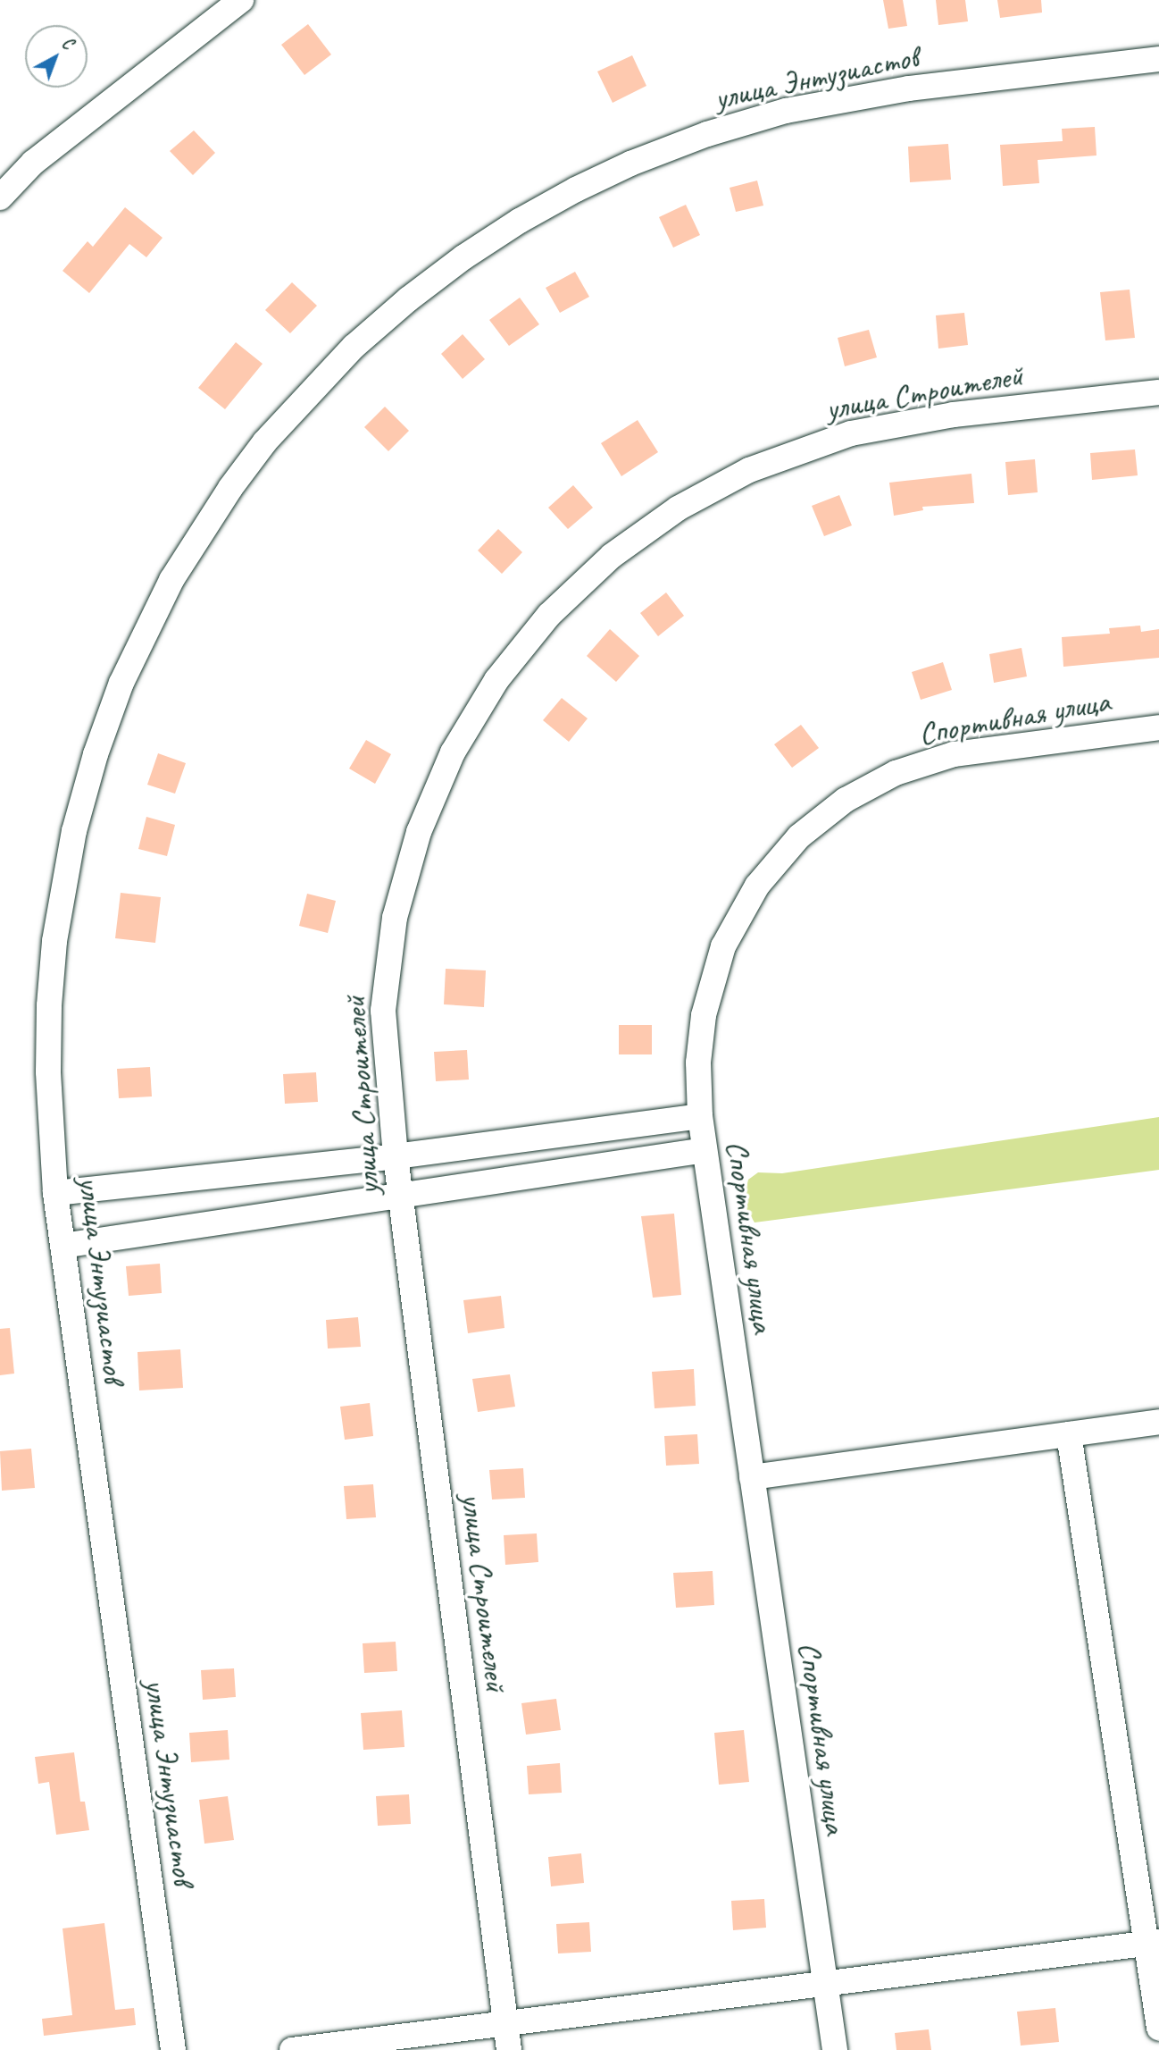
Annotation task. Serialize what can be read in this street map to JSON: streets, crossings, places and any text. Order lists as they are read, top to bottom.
{
  "streets": {
    "street": ["улица Энтузиастов", "улица Строителей", "Спортивная улица"]
  },
  "north": "top right"
}
